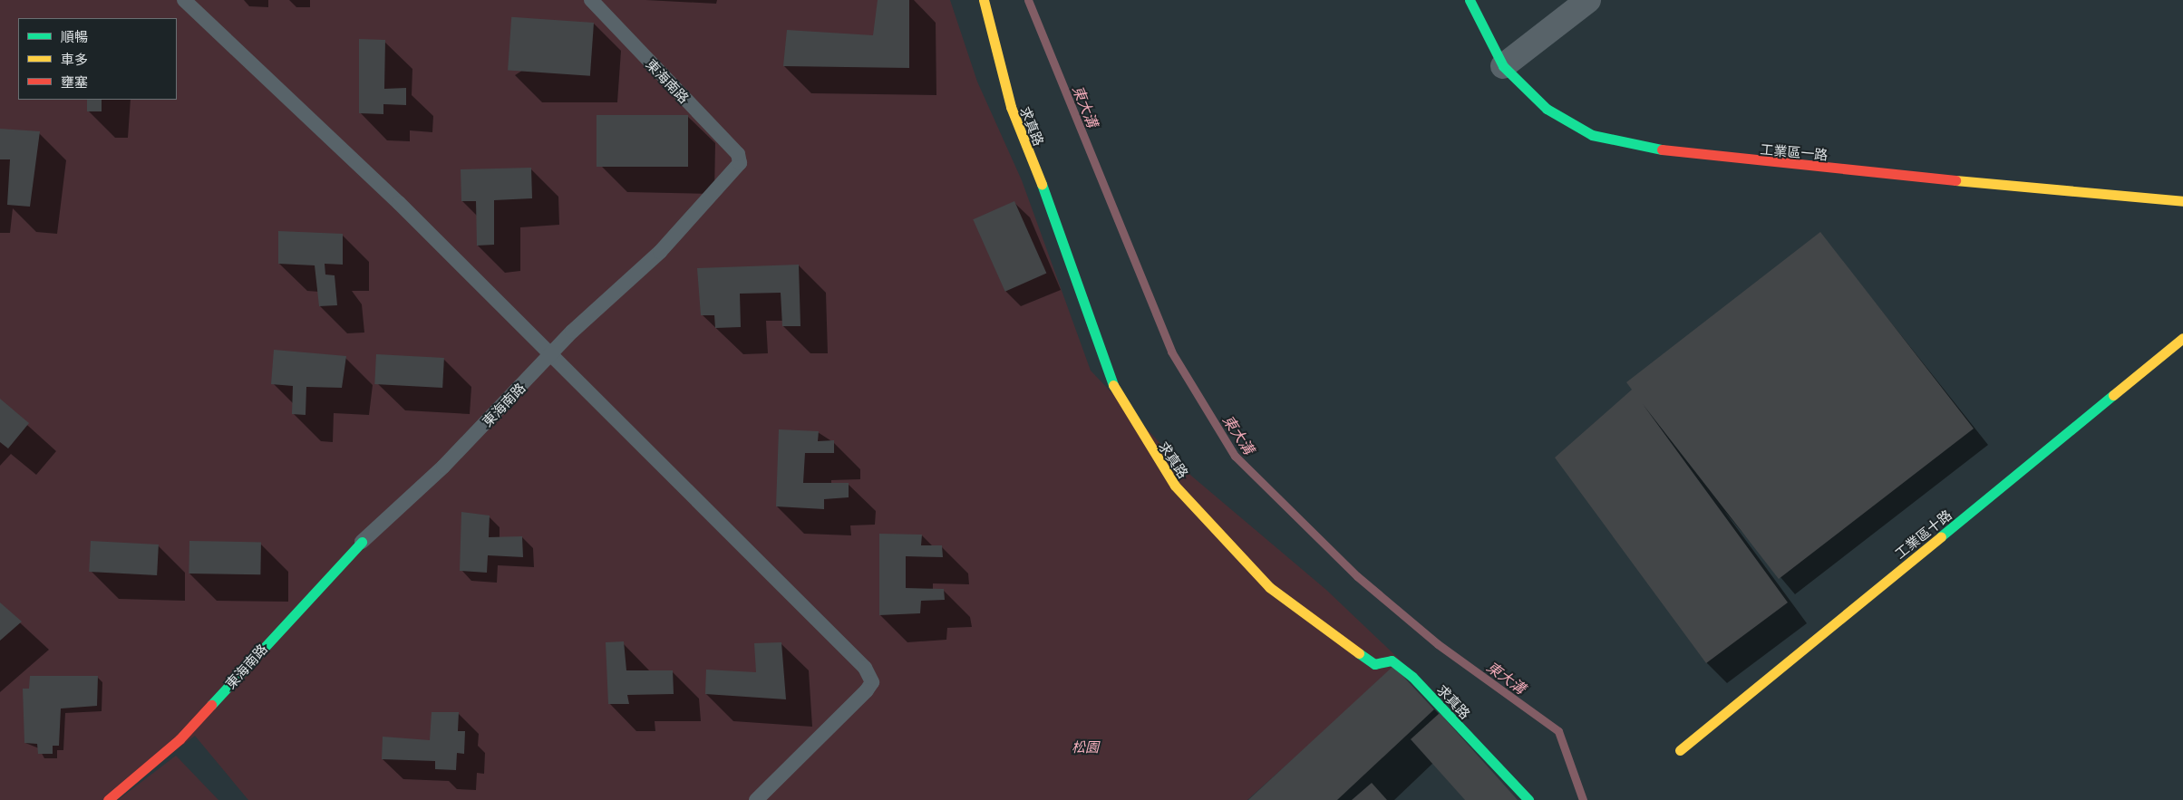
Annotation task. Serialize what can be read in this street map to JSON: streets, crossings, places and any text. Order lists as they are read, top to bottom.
{
  "streets": {
    "street": [
      "東海南路",
      "求真路",
      "工業區一路",
      "工業區十路"
    ]
  },
  "water": ["東大溝"],
  "parks": ["松園"],
  "legend": ["順暢", "車多", "壅塞"]
}
